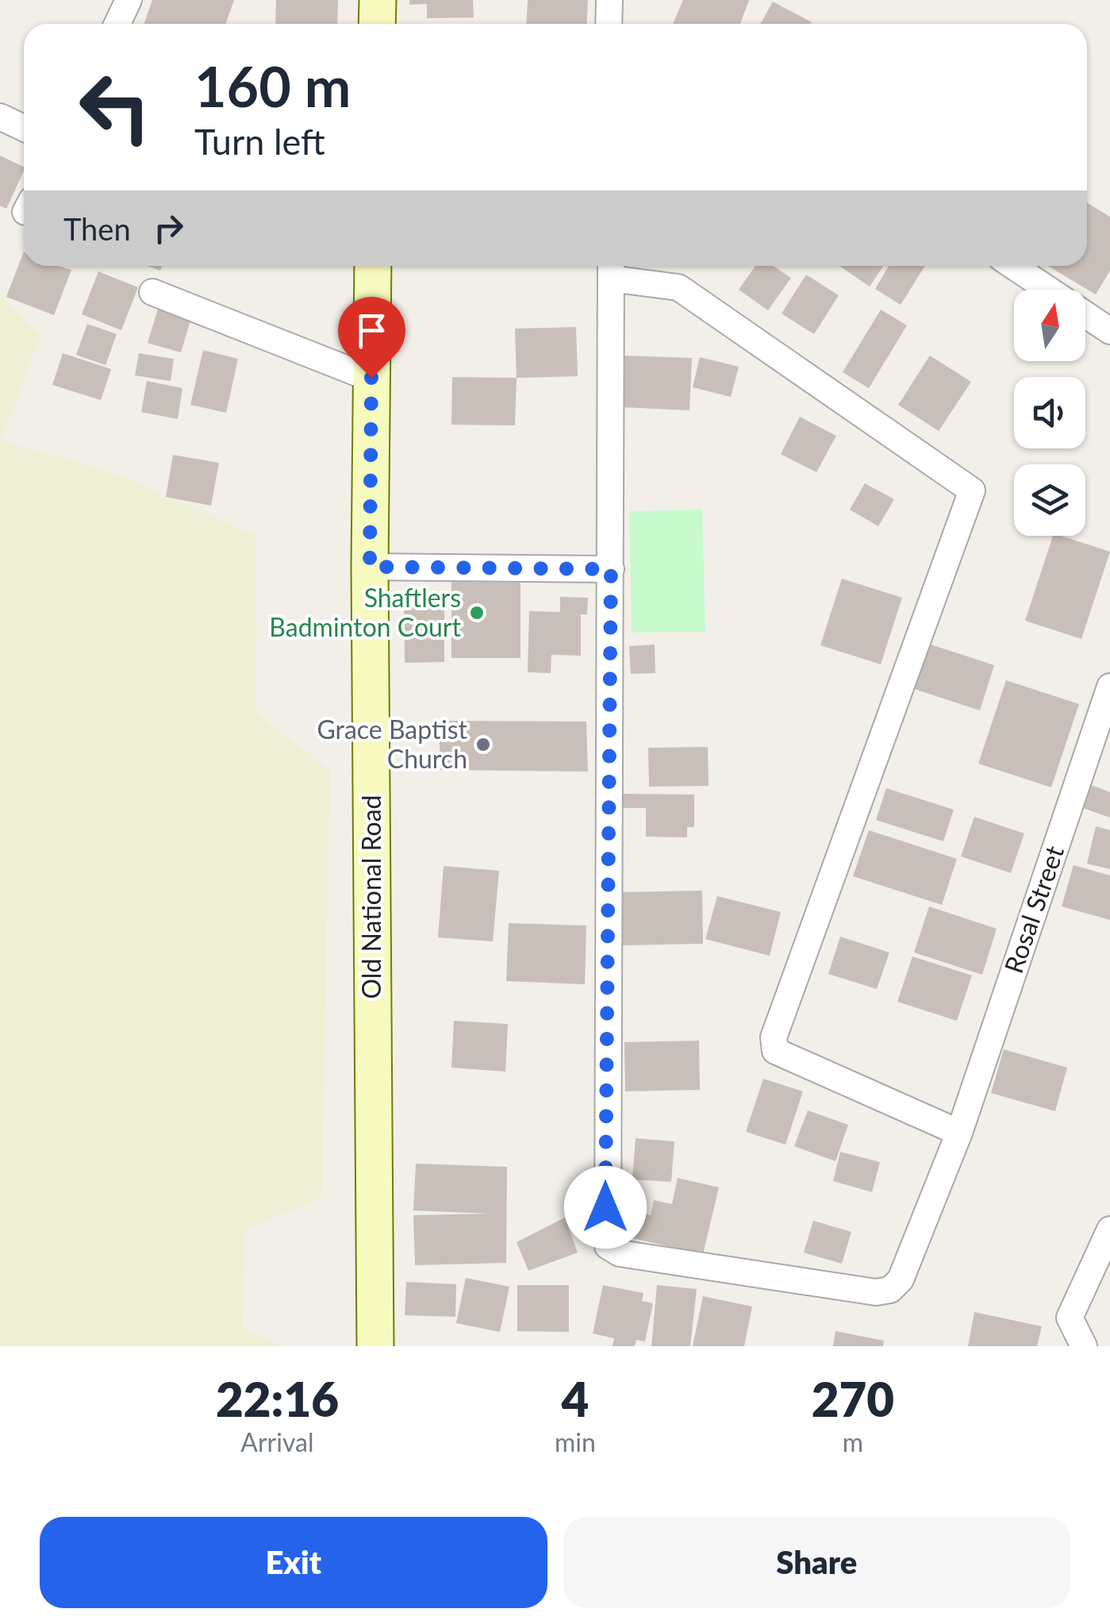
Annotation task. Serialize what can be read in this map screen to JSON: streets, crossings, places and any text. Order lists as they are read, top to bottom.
{
  "streets": {
    "main road": ["Old National Road"],
    "street": ["Rosal Street"]
  },
  "places": ["Shaftlers Badminton Court", "Grace Baptist Church"],
  "north": "top",
  "page": {
    "turn": ["160 m", "Turn left"],
    "then": "Then",
    "eta": [
      "22:16",
      "Arrival",
      "4",
      "min",
      "270",
      "m"
    ],
    "buttons": ["Exit", "Share"]
  }
}
